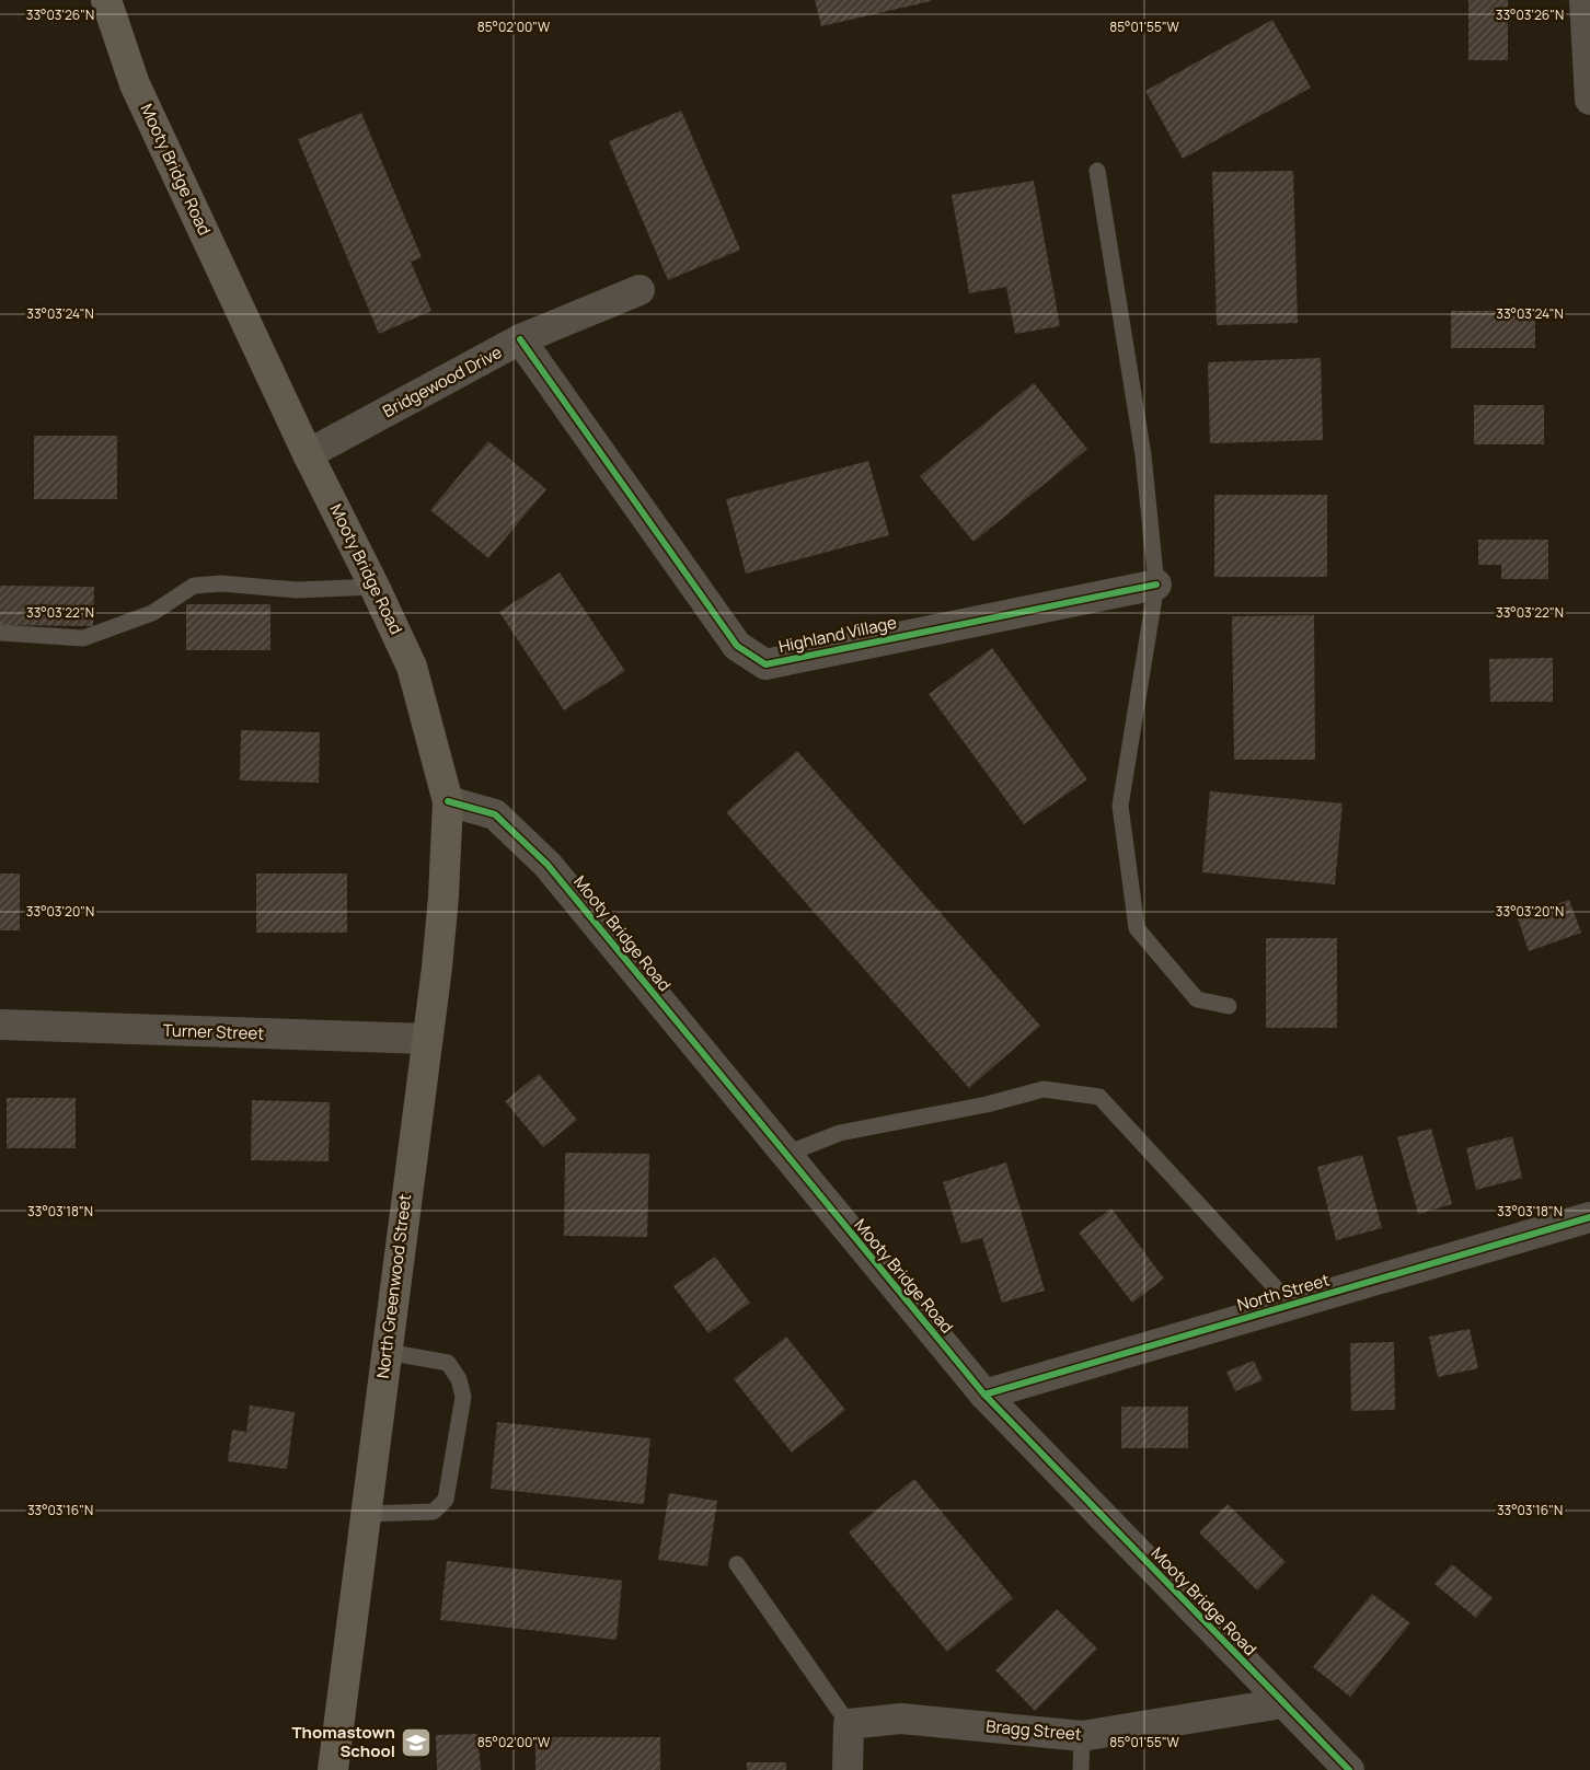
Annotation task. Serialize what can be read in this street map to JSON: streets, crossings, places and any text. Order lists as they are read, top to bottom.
{
  "streets": {
    "main road": ["Mooty Bridge Road", "North Greenwood Street"],
    "street": [
      "Bridgewood Drive",
      "Highland Village",
      "Turner Street",
      "North Street",
      "Bragg Street"
    ]
  },
  "crossings": [
    ["Mooty Bridge Road", "Bridgewood Drive"],
    ["Mooty Bridge Road", "North Greenwood Street"],
    ["Mooty Bridge Road", "North Street"],
    ["Mooty Bridge Road", "Bragg Street"],
    ["Bridgewood Drive", "Highland Village"],
    ["Turner Street", "North Greenwood Street"]
  ],
  "places": {
    "school or university": ["Thomastown School"]
  },
  "coordinates": [
    "33°03'26\"N",
    "85°02'00\"W",
    "85°01'55\"W",
    "33°03'24\"N",
    "33°03'22\"N",
    "33°03'20\"N",
    "33°03'18\"N",
    "33°03'16\"N"
  ]
}
